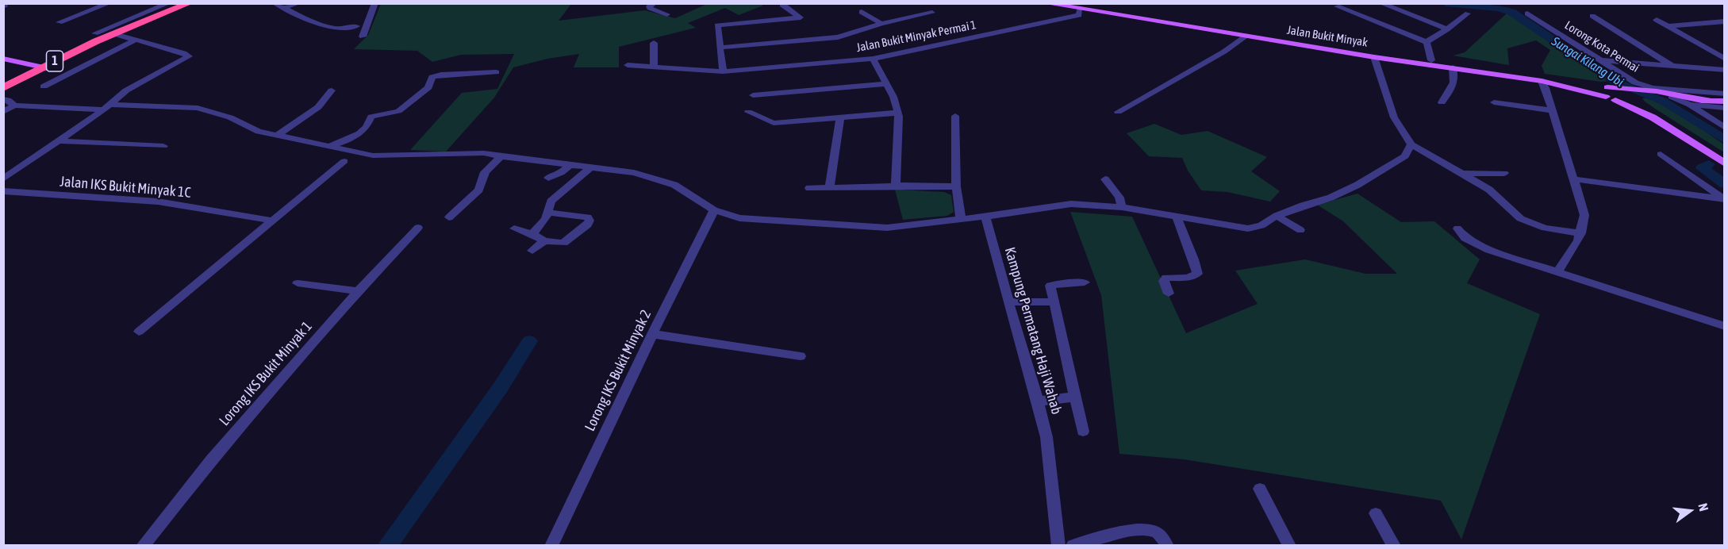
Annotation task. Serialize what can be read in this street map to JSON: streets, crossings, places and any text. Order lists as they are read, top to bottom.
{
  "streets": {
    "highway": ["1"],
    "main road": ["Jalan Bukit Minyak"],
    "street": [
      "Jalan Bukit Minyak Permai 1",
      "Lorong Kota Permai",
      "Jalan IKS Bukit Minyak 1C",
      "Kampung Permatang Haji Wahab",
      "Lorong IKS Bukit Minyak 2",
      "Lorong IKS Bukit Minyak 1"
    ]
  },
  "crossings": [
    ["Jalan Bukit Minyak Permai 1", "Jalan Bukit Minyak"]
  ],
  "water": ["Sungai Kilang Ubi"],
  "north": "right"
}
